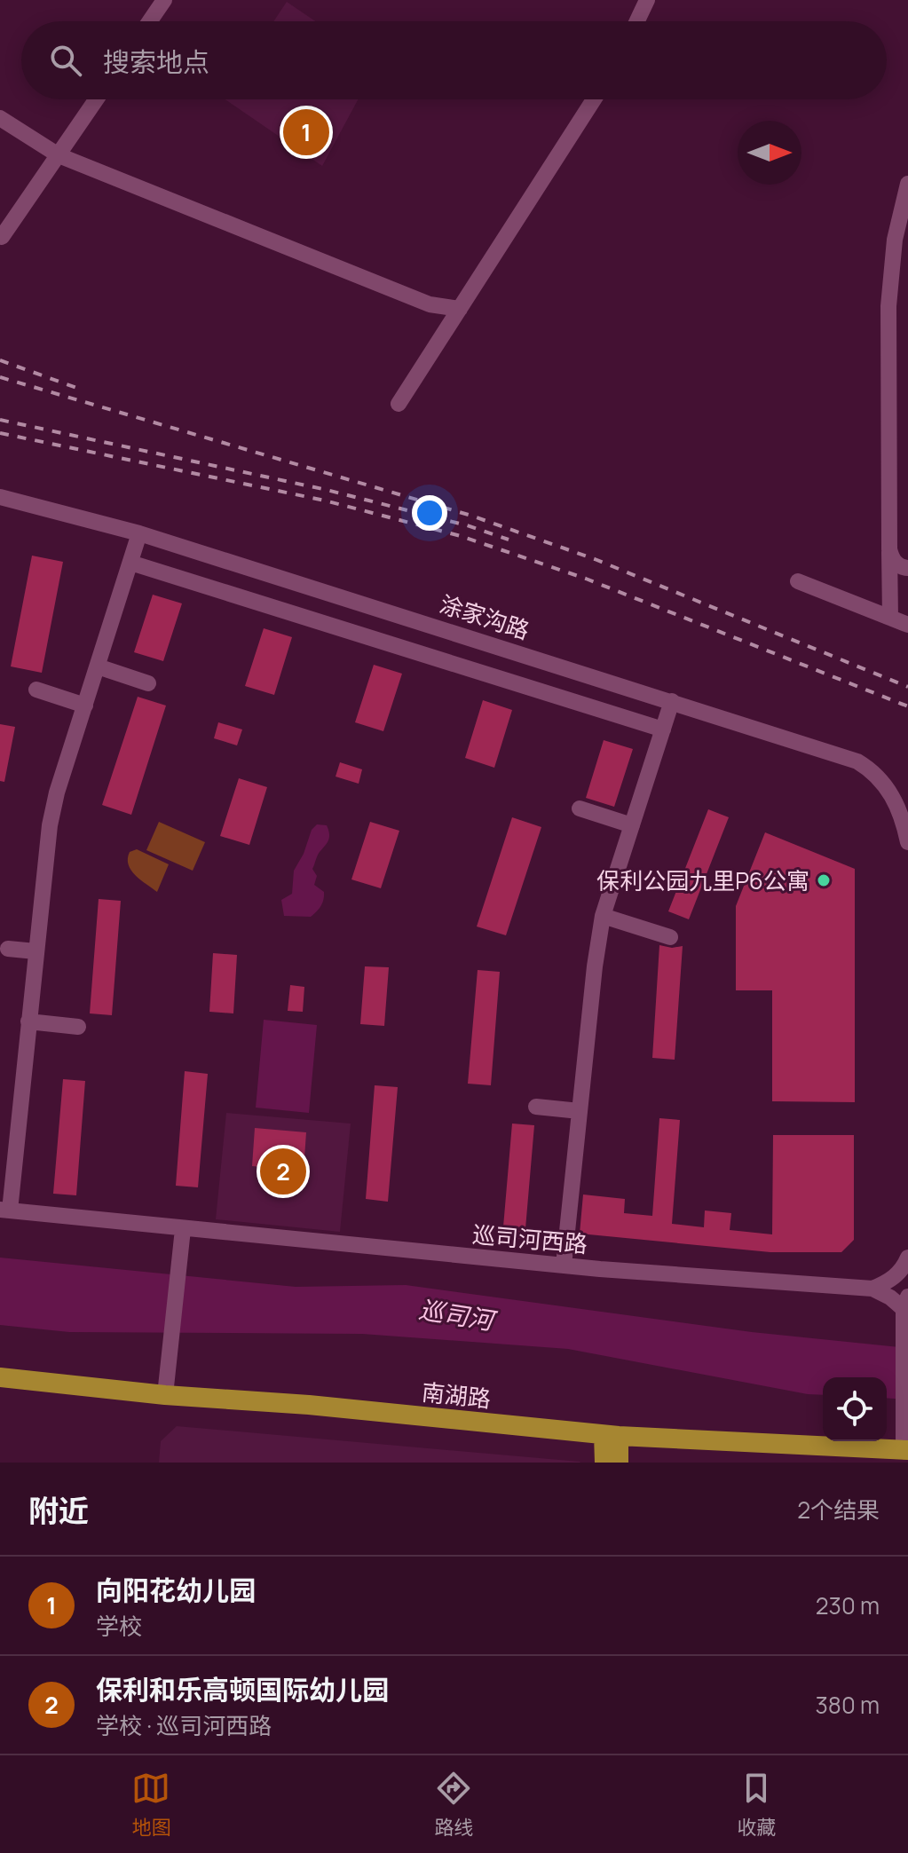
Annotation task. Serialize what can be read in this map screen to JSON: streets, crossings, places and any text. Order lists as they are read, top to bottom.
{
  "streets": {
    "main road": ["南湖路"],
    "street": ["涂家沟路", "巡司河西路"]
  },
  "water": ["巡司河"],
  "places": ["保利公园九里P6公寓"],
  "north": "right",
  "page": {
    "search": "搜索地点",
    "pins": ["1", "2"],
    "heading": ["附近", "2个结果"],
    "list": [
      {
        "mark": "1",
        "name": "向阳花幼儿园",
        "note": "学校",
        "value": "230 m"
      },
      {
        "mark": "2",
        "name": "保利和乐高顿国际幼儿园",
        "note": "学校 · 巡司河西路",
        "value": "380 m"
      }
    ],
    "nav": ["地图", "路线", "收藏"]
  }
}
